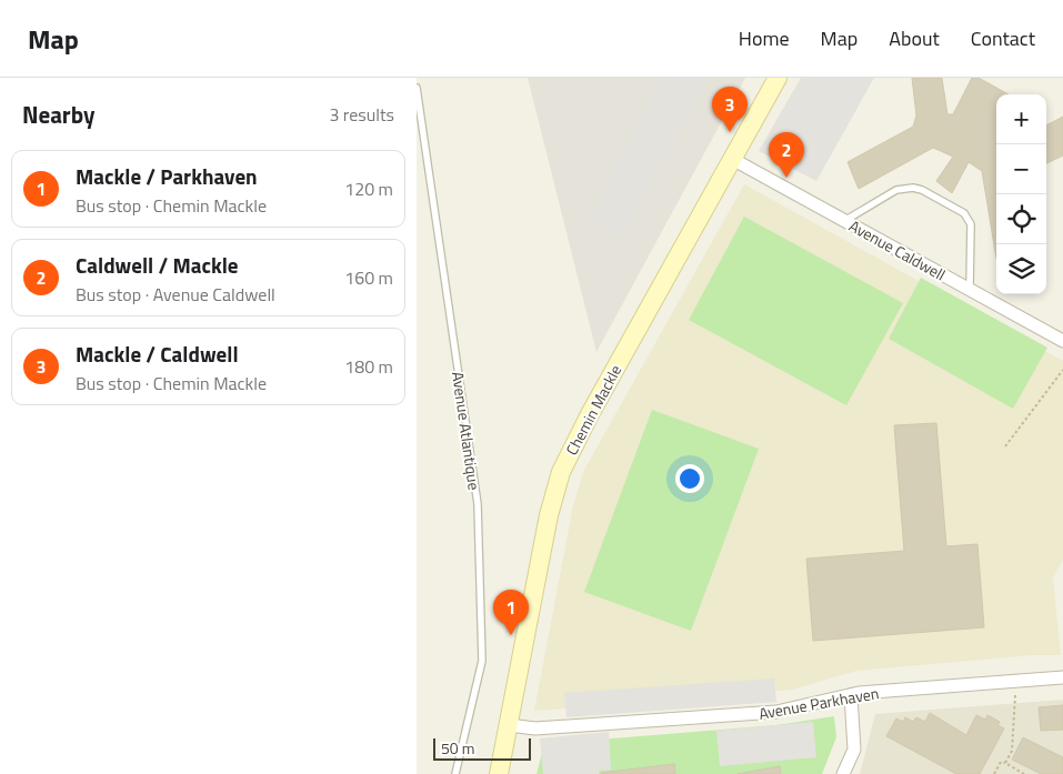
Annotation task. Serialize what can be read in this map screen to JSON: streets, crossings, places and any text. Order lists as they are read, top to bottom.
{
  "streets": {
    "street": ["Avenue Caldwell", "Chemin Mackle", "Avenue Parkhaven"],
    "lane": ["Avenue Atlantique"]
  },
  "crossings": [
    ["Avenue Caldwell", "Chemin Mackle"],
    ["Chemin Mackle", "Avenue Parkhaven"]
  ],
  "scale_bar": "50 m",
  "page": {
    "header": "Map",
    "nav": [
      "Home",
      "Map",
      "About",
      "Contact"
    ],
    "heading": ["Nearby", "3 results"],
    "pins": ["3", "2", "1"],
    "map_buttons": ["+", "−"],
    "list": [
      {
        "mark": "1",
        "name": "Mackle / Parkhaven",
        "note": "Bus stop · Chemin Mackle",
        "value": "120 m"
      },
      {
        "mark": "2",
        "name": "Caldwell / Mackle",
        "note": "Bus stop · Avenue Caldwell",
        "value": "160 m"
      },
      {
        "mark": "3",
        "name": "Mackle / Caldwell",
        "note": "Bus stop · Chemin Mackle",
        "value": "180 m"
      }
    ],
    "scale": "50 m"
  }
}
